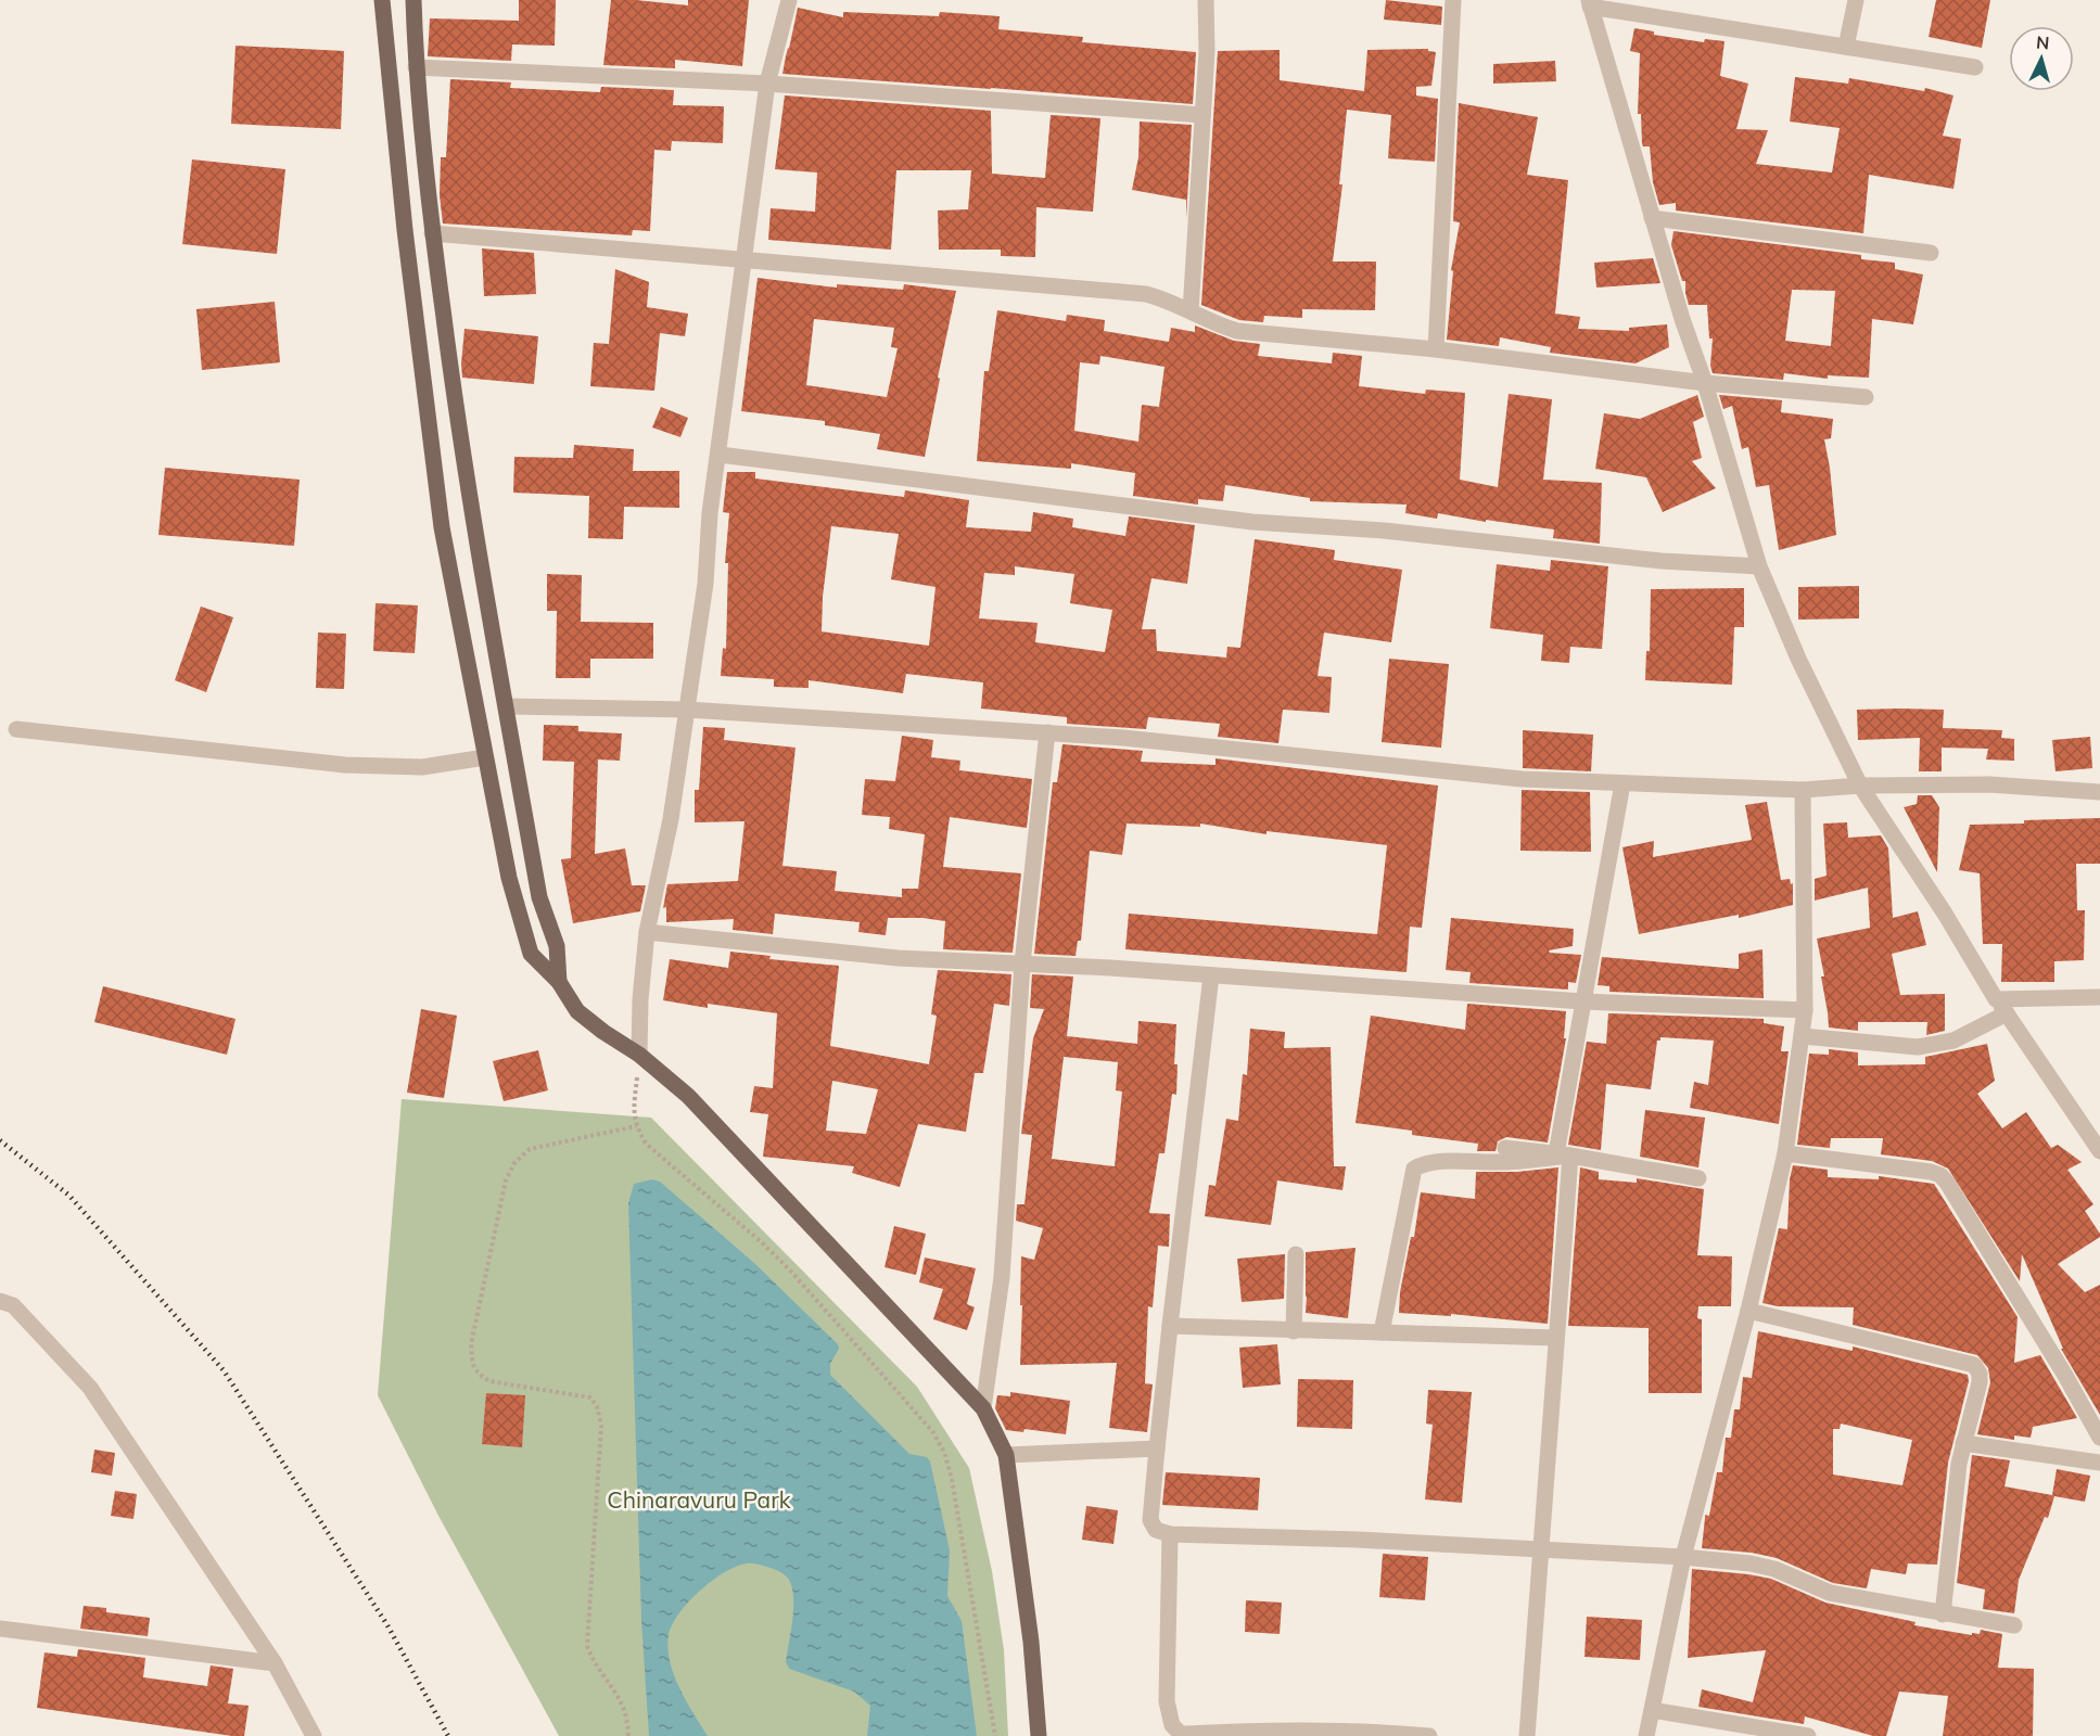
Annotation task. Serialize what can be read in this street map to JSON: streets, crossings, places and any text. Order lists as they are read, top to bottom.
{
  "parks": ["Chinaravuru Park"],
  "north": "top"
}
